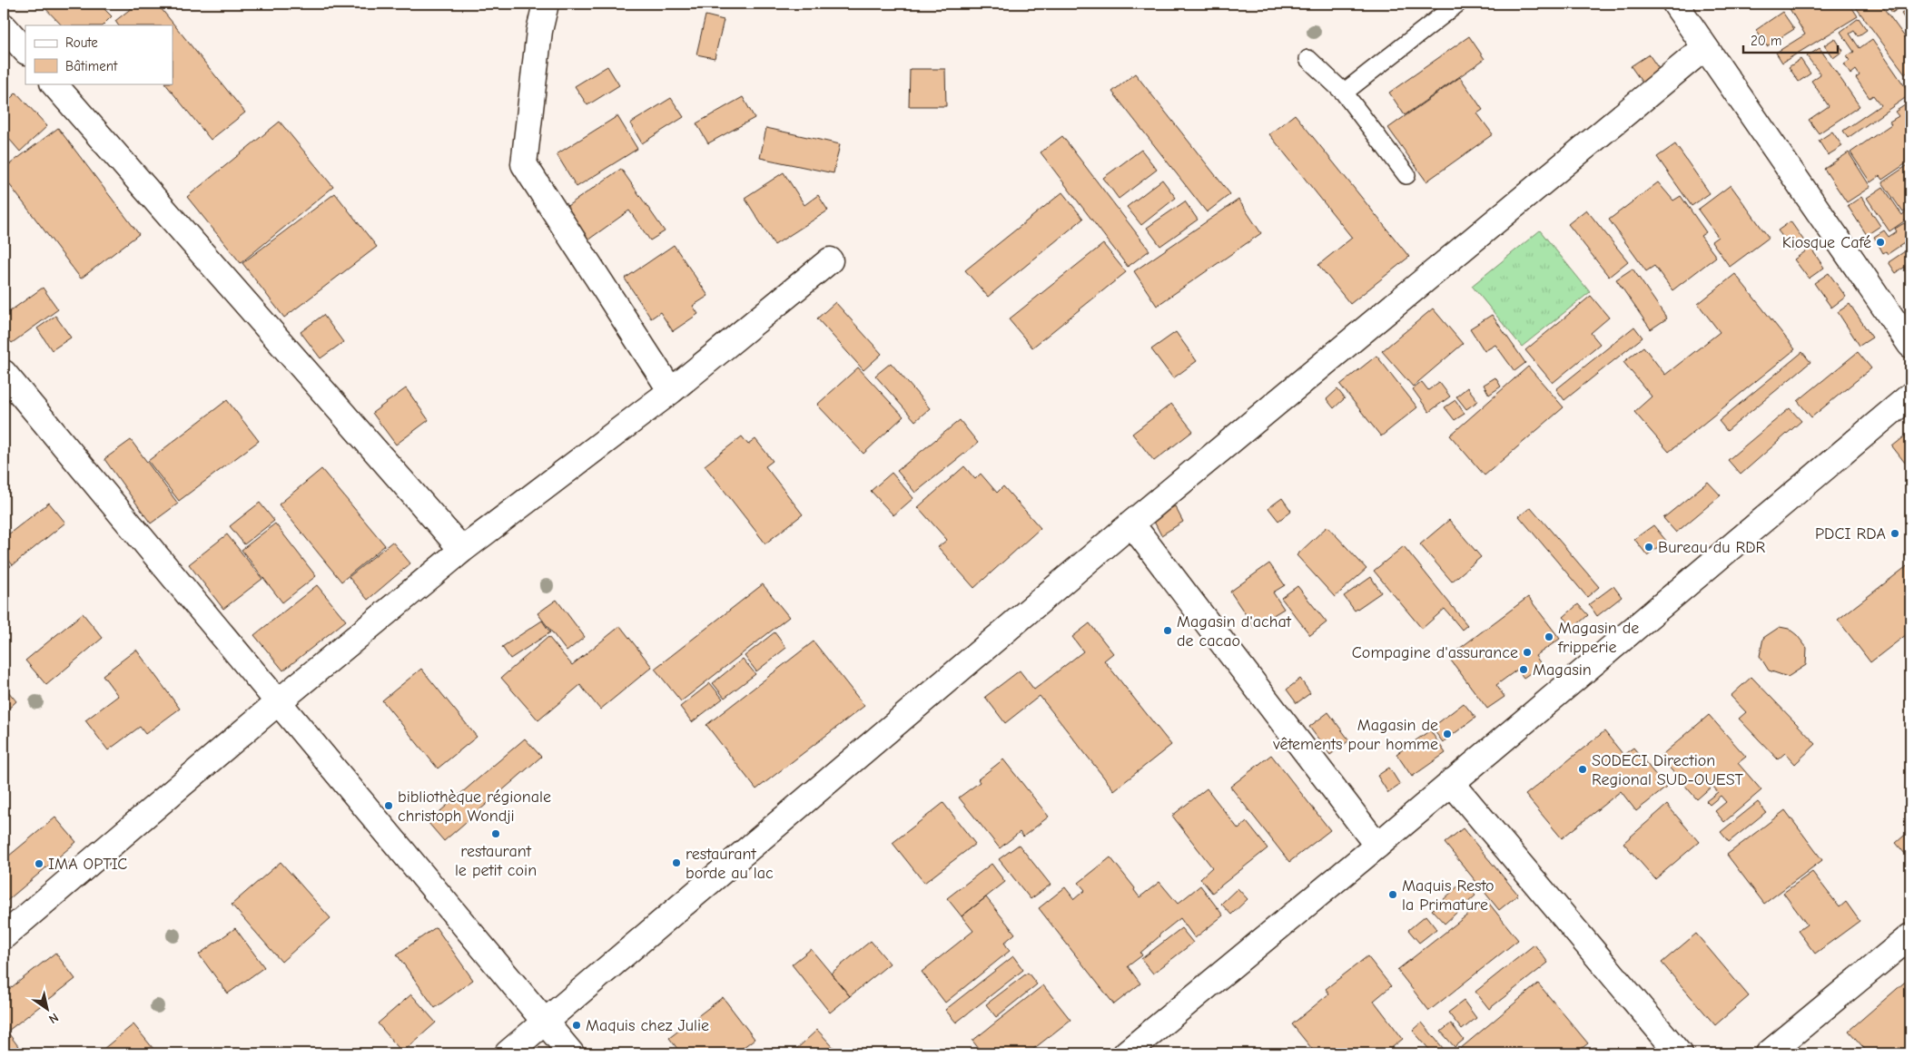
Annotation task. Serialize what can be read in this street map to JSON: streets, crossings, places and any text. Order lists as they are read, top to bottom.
{
  "places": [
    "Kiosque Café",
    "PDCI RDA",
    "Bureau du RDR",
    "Magasin d'achat de cacao",
    "Magasin de fripperie",
    "Compagine d'assurance",
    "Magasin",
    "Magasin de vêtements pour homme",
    "SODECI Direction Regional SUD-OUEST",
    "bibliothèque régionale christoph Wondji",
    "restaurant le petit coin",
    "restaurant borde au lac",
    "IMA OPTIC",
    "Maquis Resto la Primature",
    "Maquis chez Julie"
  ],
  "legend": ["Route", "Bâtiment"],
  "scale_bar": "20 m",
  "north": "bottom right"
}
